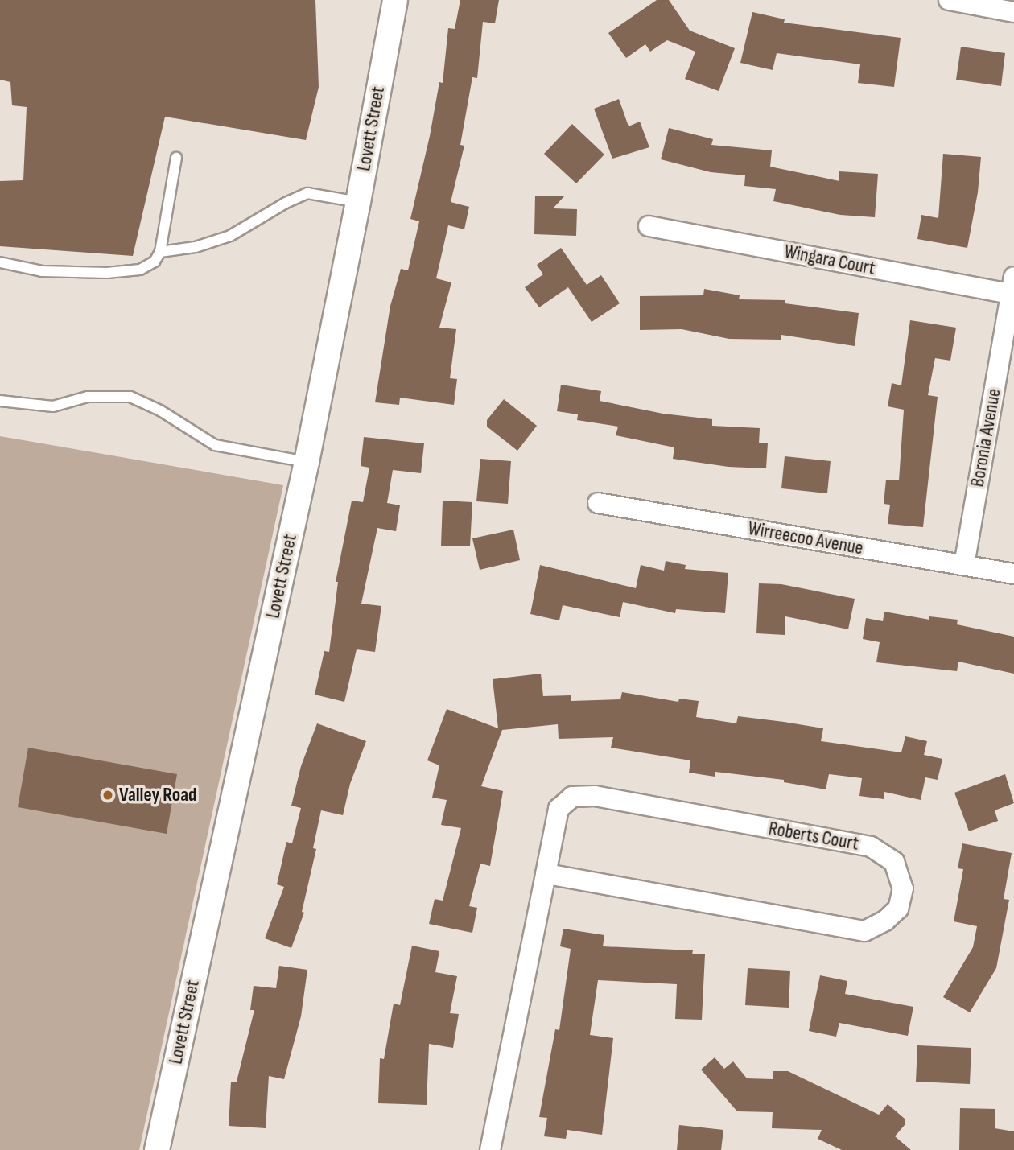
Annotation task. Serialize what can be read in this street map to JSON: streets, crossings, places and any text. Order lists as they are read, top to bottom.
{
  "streets": {
    "street": [
      "Lovett Street",
      "Wingara Court",
      "Boronia Avenue",
      "Wirreecoo Avenue",
      "Roberts Court"
    ]
  },
  "crossings": [
    ["Wingara Court", "Boronia Avenue"],
    ["Boronia Avenue", "Wirreecoo Avenue"]
  ],
  "places": ["Valley Road"]
}
